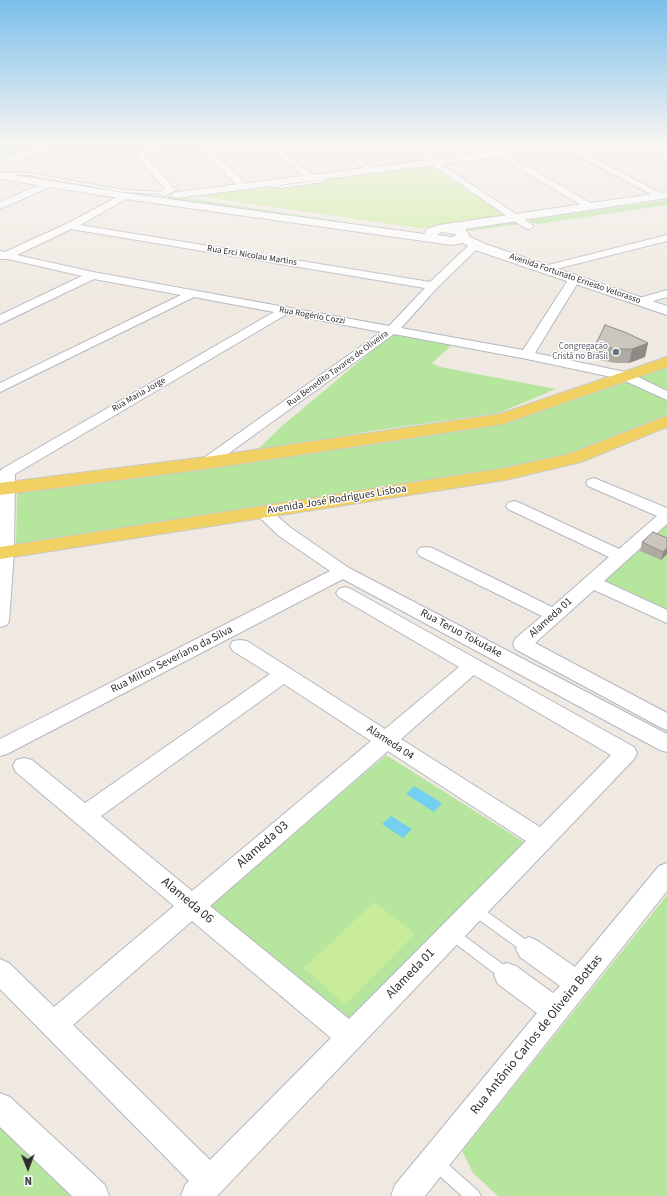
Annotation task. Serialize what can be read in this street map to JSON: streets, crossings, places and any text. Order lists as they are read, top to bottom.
{
  "streets": {
    "main road": ["Avenida Fortunato Ernesto Vetorasso", "Avenida José Rodrigues Lisboa"],
    "street": [
      "Rua Erci Nicolau Martins",
      "Rua Rogério Cozzi",
      "Rua Benedito Tavares de Oliveira",
      "Rua Maria Jorge",
      "Alameda 01",
      "Rua Teruo Tokutake",
      "Rua Milton Severiano da Silva",
      "Alameda 04",
      "Alameda 03",
      "Alameda 06",
      "Rua Antônio Carlos de Oliveira Bottas"
    ]
  },
  "crossings": [
    ["Rua Erci Nicolau Martins", "Rua Benedito Tavares de Oliveira"],
    ["Avenida Fortunato Ernesto Vetorasso", "Rua Benedito Tavares de Oliveira"],
    ["Rua Rogério Cozzi", "Rua Benedito Tavares de Oliveira"],
    ["Rua Rogério Cozzi", "Rua Maria Jorge"],
    ["Avenida José Rodrigues Lisboa", "Rua Teruo Tokutake"],
    ["Alameda 01", "Alameda 04"],
    ["Alameda 01", "Alameda 03"],
    ["Alameda 01", "Alameda 06"],
    ["Rua Teruo Tokutake", "Rua Milton Severiano da Silva"],
    ["Alameda 04", "Alameda 03"],
    ["Alameda 03", "Alameda 06"]
  ],
  "places": ["Congregação Cristã no Brasil"],
  "north": "bottom"
}
